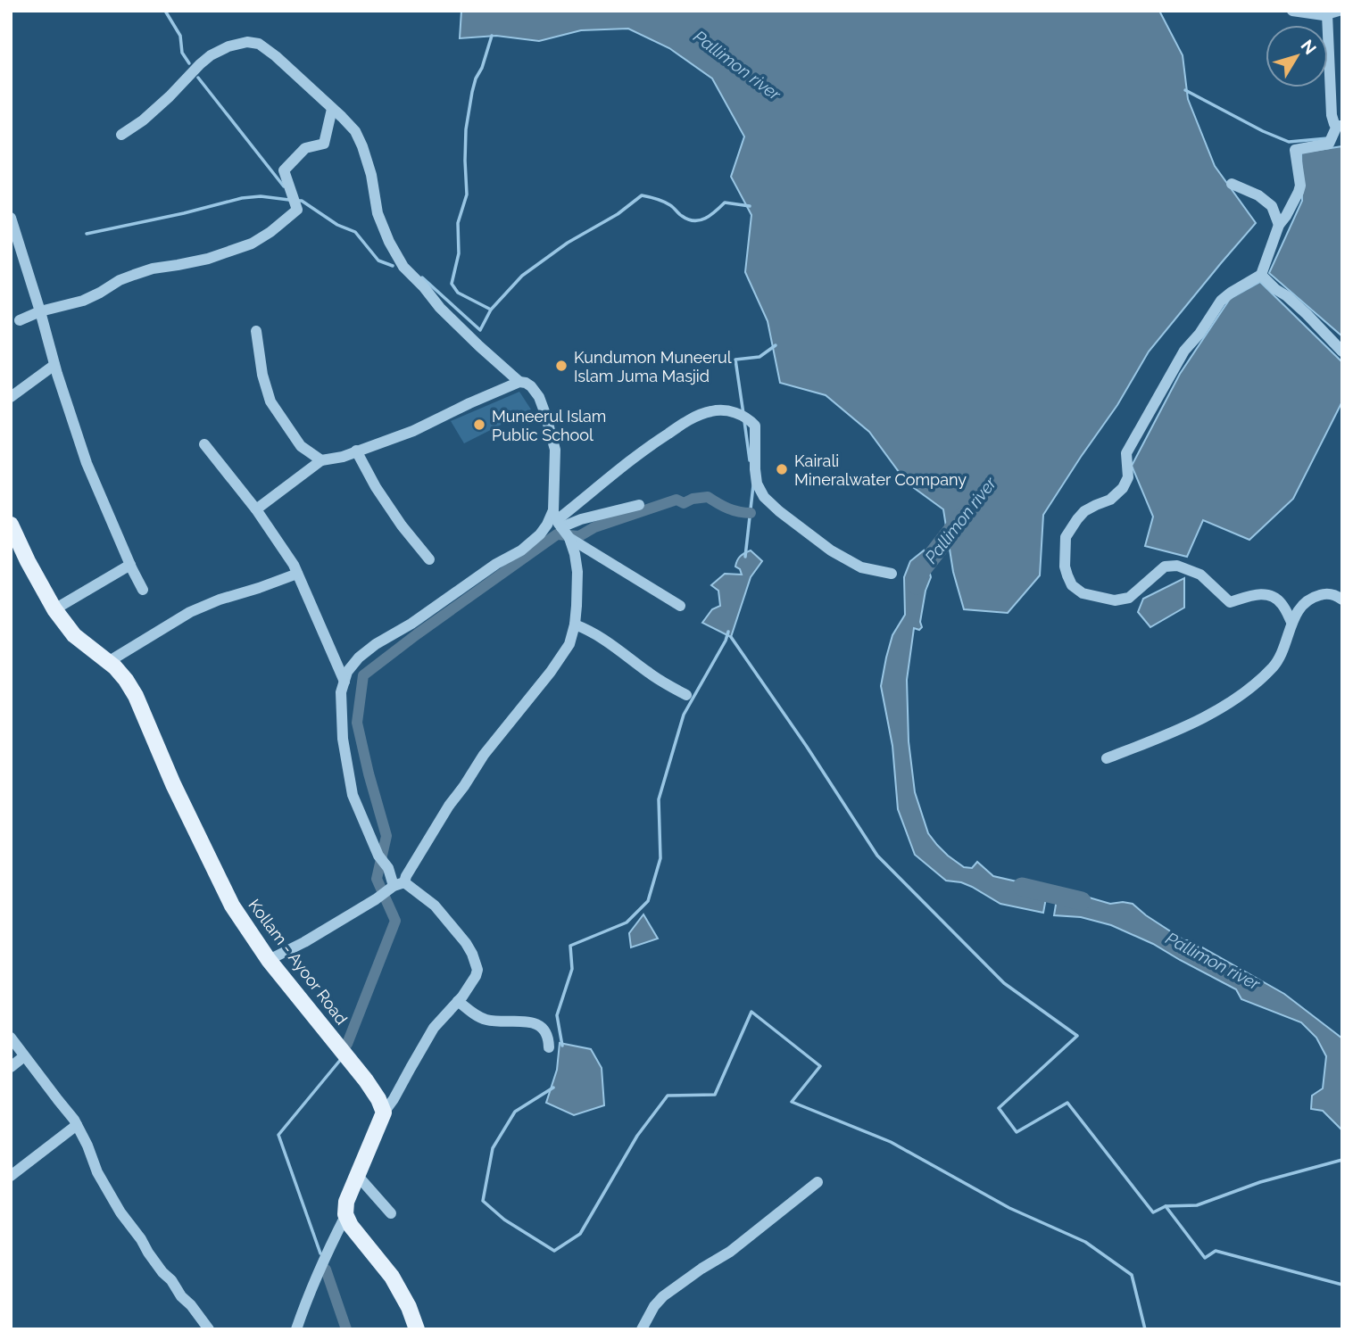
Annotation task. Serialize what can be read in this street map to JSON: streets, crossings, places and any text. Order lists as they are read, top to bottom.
{
  "streets": {
    "main road": ["Kollam - Ayoor Road"]
  },
  "water": ["Pallimon river"],
  "places": ["Kundumon Muneerul Islam Juma Masjid", "Muneerul Islam Public School", "Kairali Mineralwater Company"],
  "north": "top right"
}
